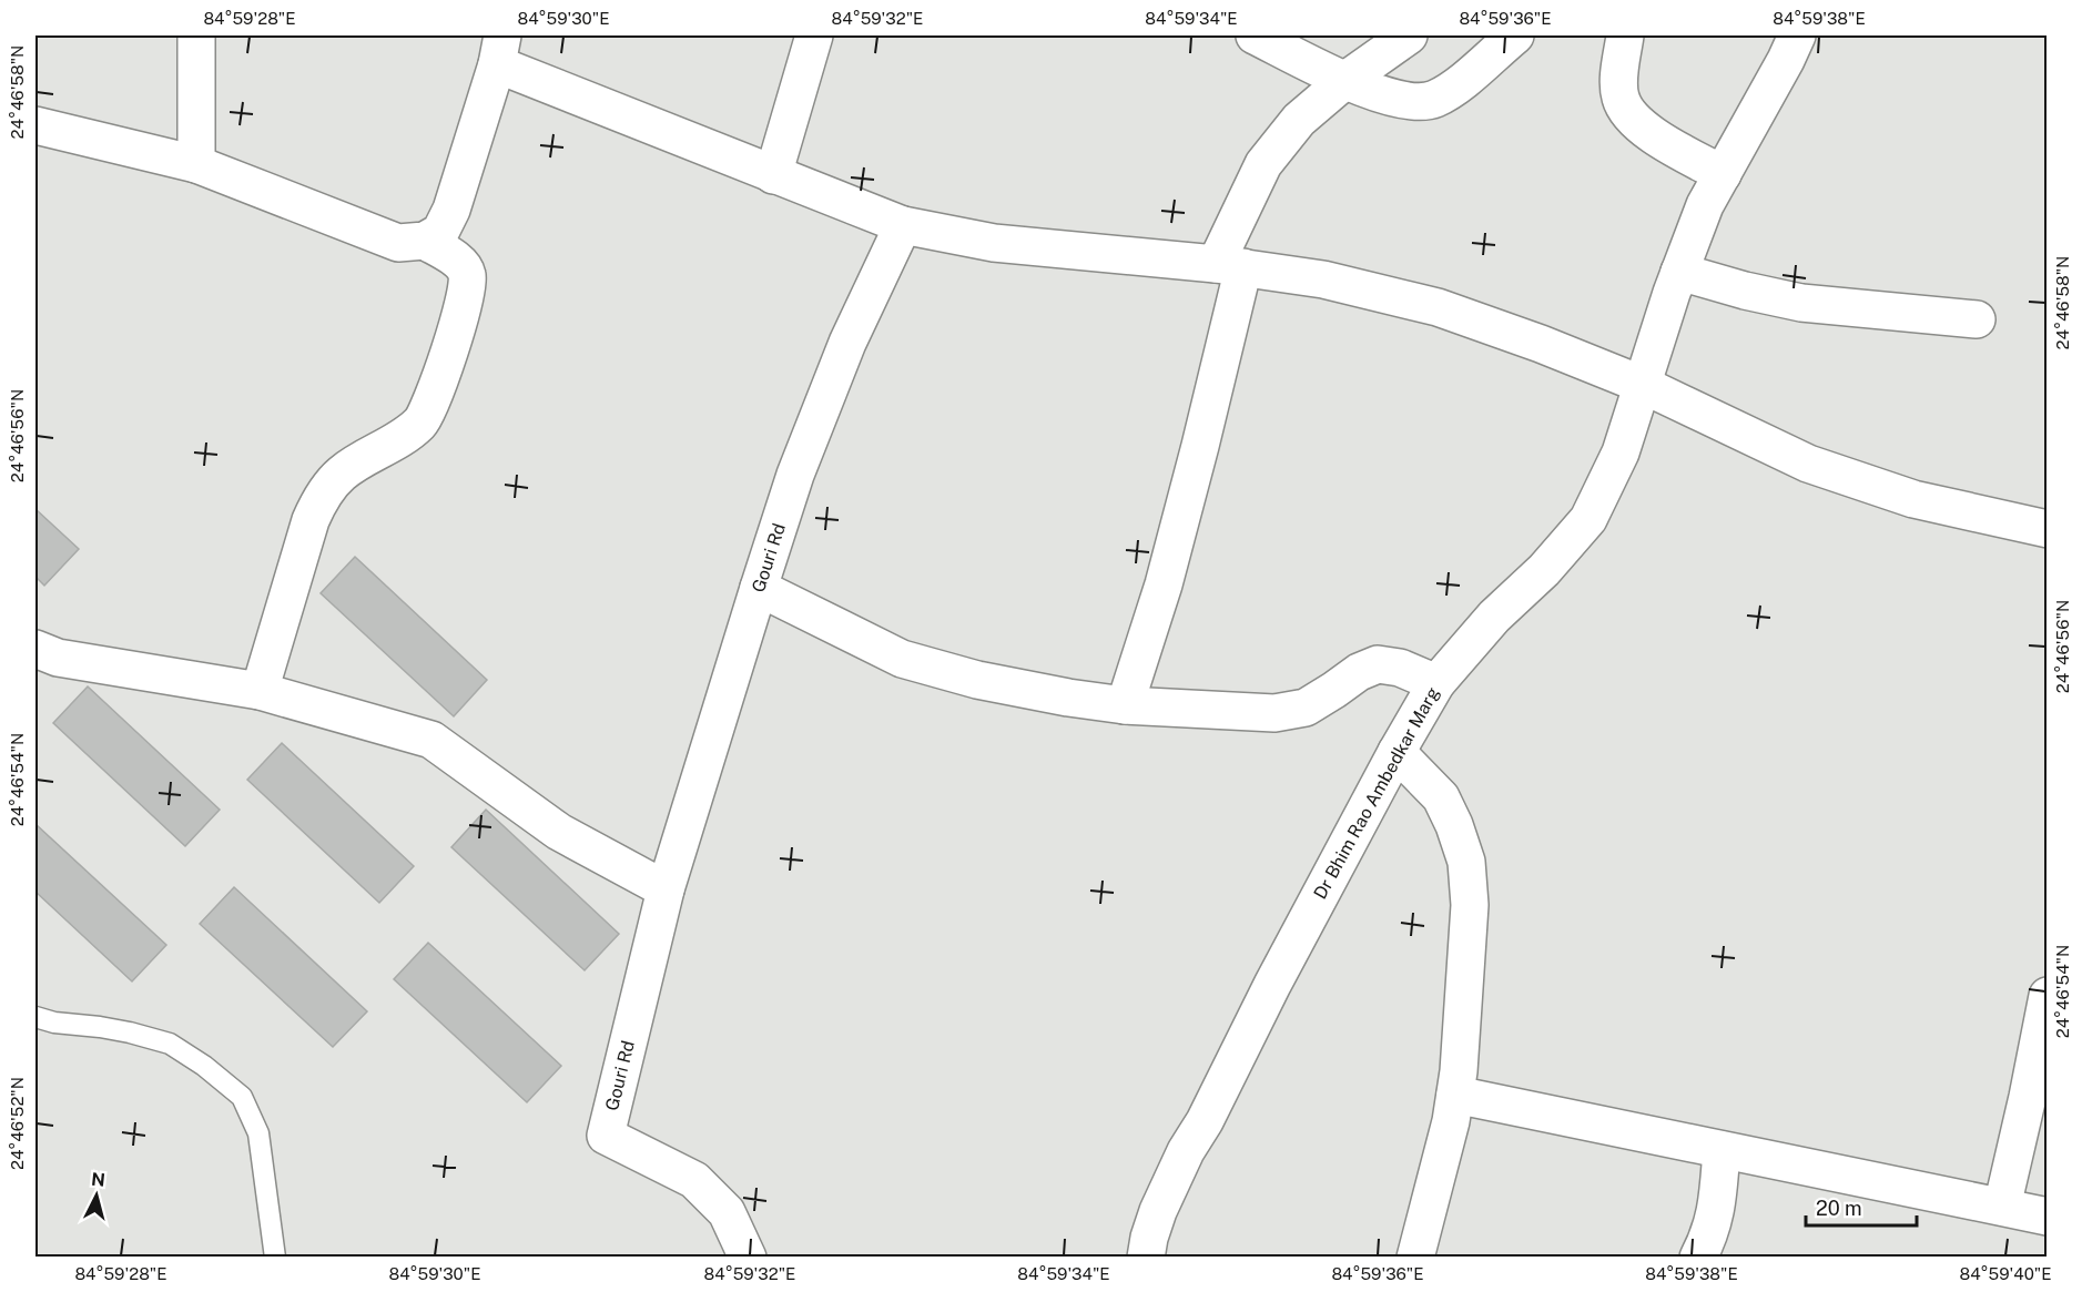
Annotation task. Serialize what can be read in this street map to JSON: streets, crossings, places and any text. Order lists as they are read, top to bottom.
{
  "streets": {
    "street": ["Gouri Rd", "Dr Bhim Rao Ambedkar Marg"]
  },
  "scale_bar": "20 m",
  "north": "top",
  "coordinates": [
    "84°59'28\"E",
    "84°59'30\"E",
    "84°59'32\"E",
    "84°59'34\"E",
    "84°59'36\"E",
    "84°59'38\"E",
    "24°46'58\"N",
    "24°46'56\"N",
    "24°46'54\"N",
    "24°46'52\"N",
    "84°59'40\"E"
  ]
}
